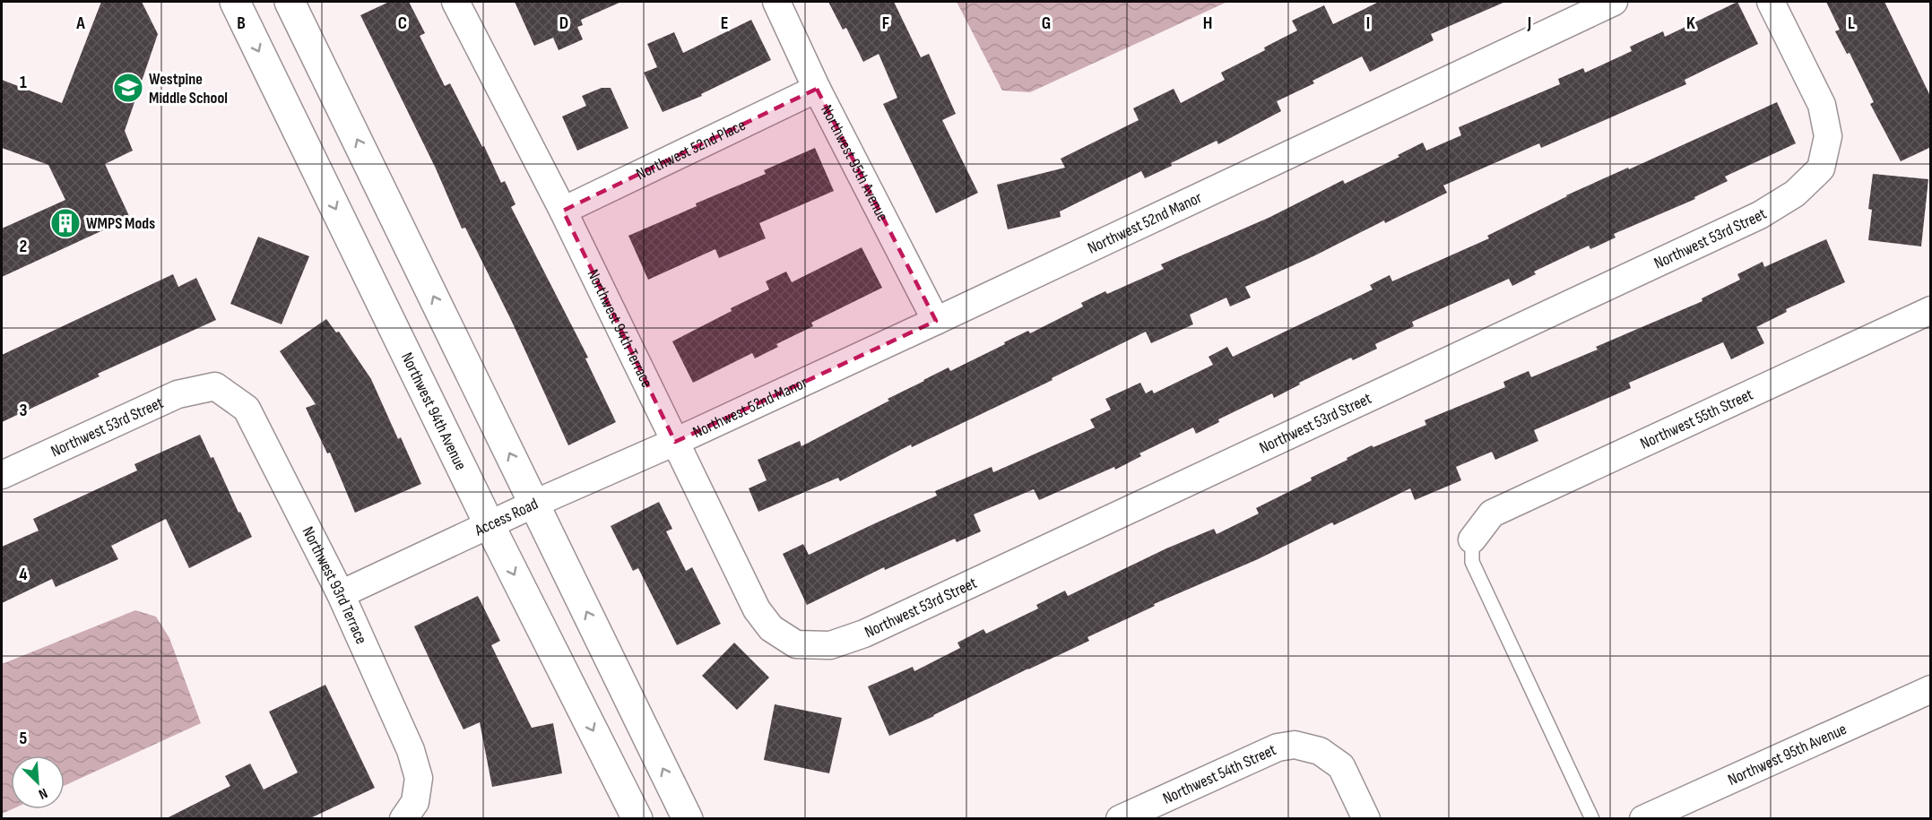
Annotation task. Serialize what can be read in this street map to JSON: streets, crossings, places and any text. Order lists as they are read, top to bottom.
{
  "streets": {
    "street": [
      "Northwest 52nd Place",
      "Northwest 95th Avenue",
      "Northwest 52nd Manor",
      "Northwest 53rd Street",
      "Northwest 94th Terrace",
      "Northwest 94th Avenue",
      "Northwest 55th Street",
      "Access Road",
      "Northwest 93rd Terrace",
      "Northwest 54th Street"
    ]
  },
  "crossings": [
    ["Northwest 52nd Place", "Northwest 95th Avenue"],
    ["Northwest 52nd Place", "Northwest 94th Terrace"],
    ["Northwest 95th Avenue", "Northwest 52nd Manor"],
    ["Northwest 52nd Manor", "Northwest 94th Terrace"],
    ["Northwest 52nd Manor", "Access Road"],
    ["Northwest 53rd Street", "Northwest 94th Terrace"],
    ["Northwest 53rd Street", "Northwest 93rd Terrace"],
    ["Northwest 94th Terrace", "Access Road"],
    ["Northwest 94th Avenue", "Access Road"],
    ["Access Road", "Northwest 93rd Terrace"]
  ],
  "places": {
    "school or university": ["Westpine Middle School"],
    "building": ["WMPS Mods"]
  },
  "north": "bottom right",
  "grid": {
    "columns": [
      "A",
      "B",
      "C",
      "D",
      "E",
      "F",
      "G",
      "H",
      "I",
      "J",
      "K",
      "L"
    ],
    "rows": [
      "1",
      "2",
      "3",
      "4",
      "5"
    ]
  }
}
